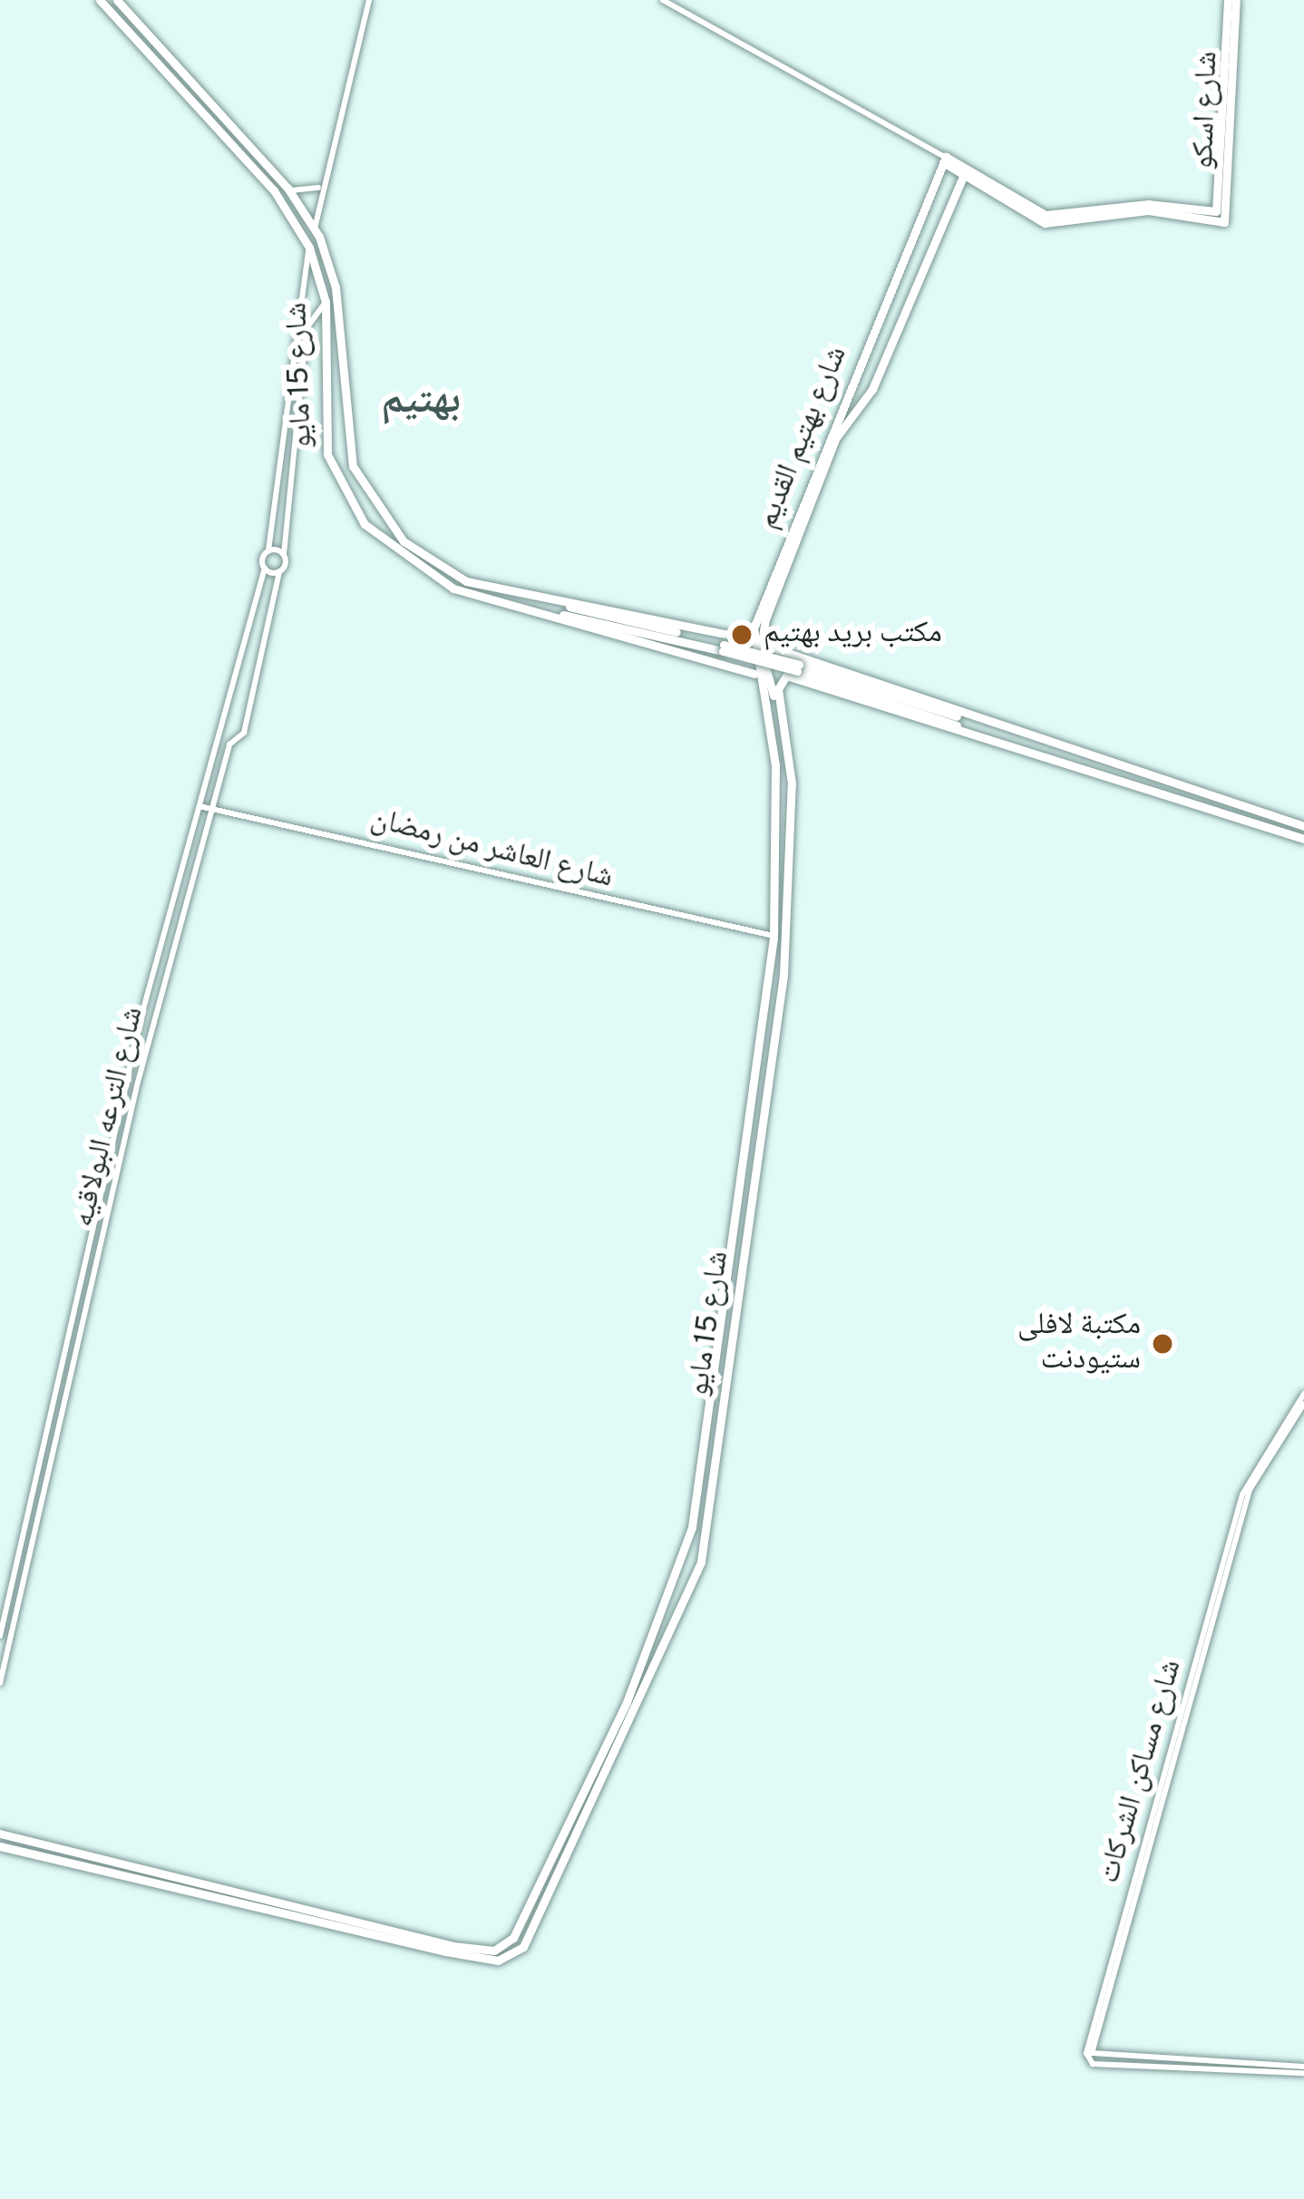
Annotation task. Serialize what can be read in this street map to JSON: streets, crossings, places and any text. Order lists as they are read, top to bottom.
{
  "streets": {
    "main road": ["شارع اسكو", "شارع 15 مايو", "شارع بهتيم القديم"],
    "street": ["شارع العاشر من رمضان", "شارع الترعه البولاقيه", "شارع مساكن الشركات"]
  },
  "crossings": [
    ["شارع 15 مايو", "شارع بهتيم القديم"],
    ["شارع 15 مايو", "شارع العاشر من رمضان"],
    ["شارع العاشر من رمضان", "شارع الترعه البولاقيه"]
  ],
  "districts": ["بهتيم"],
  "places": ["مكتب بريد بهتيم", "مكتبة لافلى ستيودنت"]
}
